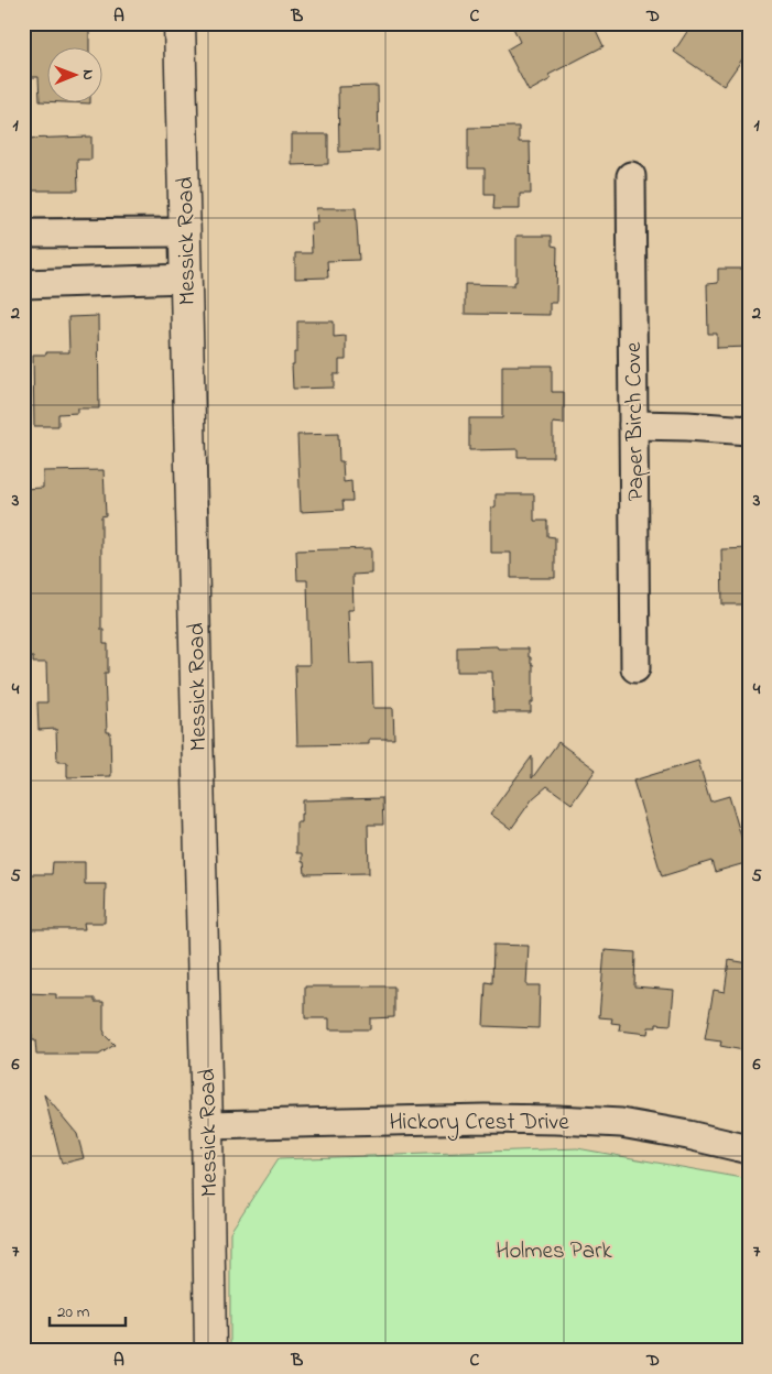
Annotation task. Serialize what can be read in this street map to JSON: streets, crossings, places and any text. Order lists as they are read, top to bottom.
{
  "streets": {
    "street": ["Messick Road", "Paper Birch Cove", "Hickory Crest Drive"]
  },
  "crossings": [
    ["Messick Road", "Hickory Crest Drive"]
  ],
  "parks": ["Holmes Park"],
  "scale_bar": "20 m",
  "north": "right",
  "grid": {
    "columns": [
      "A",
      "B",
      "C",
      "D"
    ],
    "rows": [
      "1",
      "2",
      "3",
      "4",
      "5",
      "6",
      "7"
    ]
  }
}
